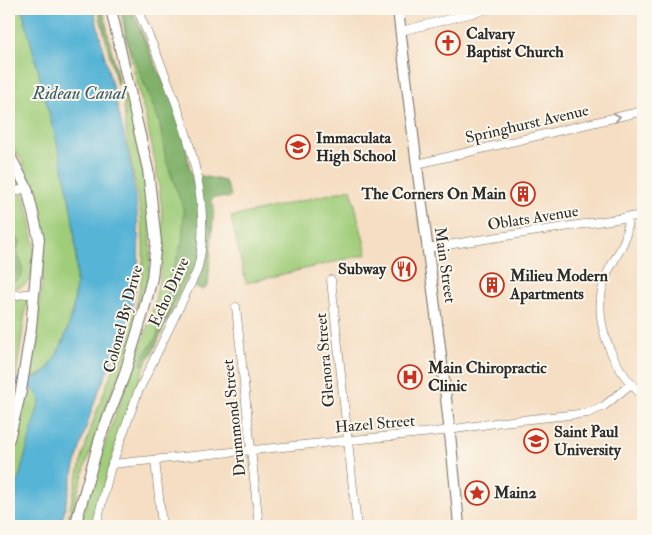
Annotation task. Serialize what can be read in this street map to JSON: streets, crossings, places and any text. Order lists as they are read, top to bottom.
{
  "streets": {
    "main road": ["Main Street", "Colonel By Drive"],
    "street": [
      "Springhurst Avenue",
      "Oblats Avenue",
      "Echo Drive",
      "Glenora Street",
      "Drummond Street",
      "Hazel Street"
    ]
  },
  "crossings": [
    ["Springhurst Avenue", "Main Street"],
    ["Oblats Avenue", "Main Street"],
    ["Main Street", "Hazel Street"],
    ["Echo Drive", "Hazel Street"],
    ["Glenora Street", "Hazel Street"],
    ["Drummond Street", "Hazel Street"]
  ],
  "one_way": ["Springhurst Avenue"],
  "water": ["Rideau Canal"],
  "places": {
    "church": ["Calvary Baptist Church"],
    "school or university": ["Immaculata High School", "Saint Paul University"],
    "building": ["The Corners On Main", "Milieu Modern Apartments"],
    "restaurant": ["Subway"],
    "hospital": ["Main Chiropractic Clinic"],
    "place": ["Main2"]
  }
}
